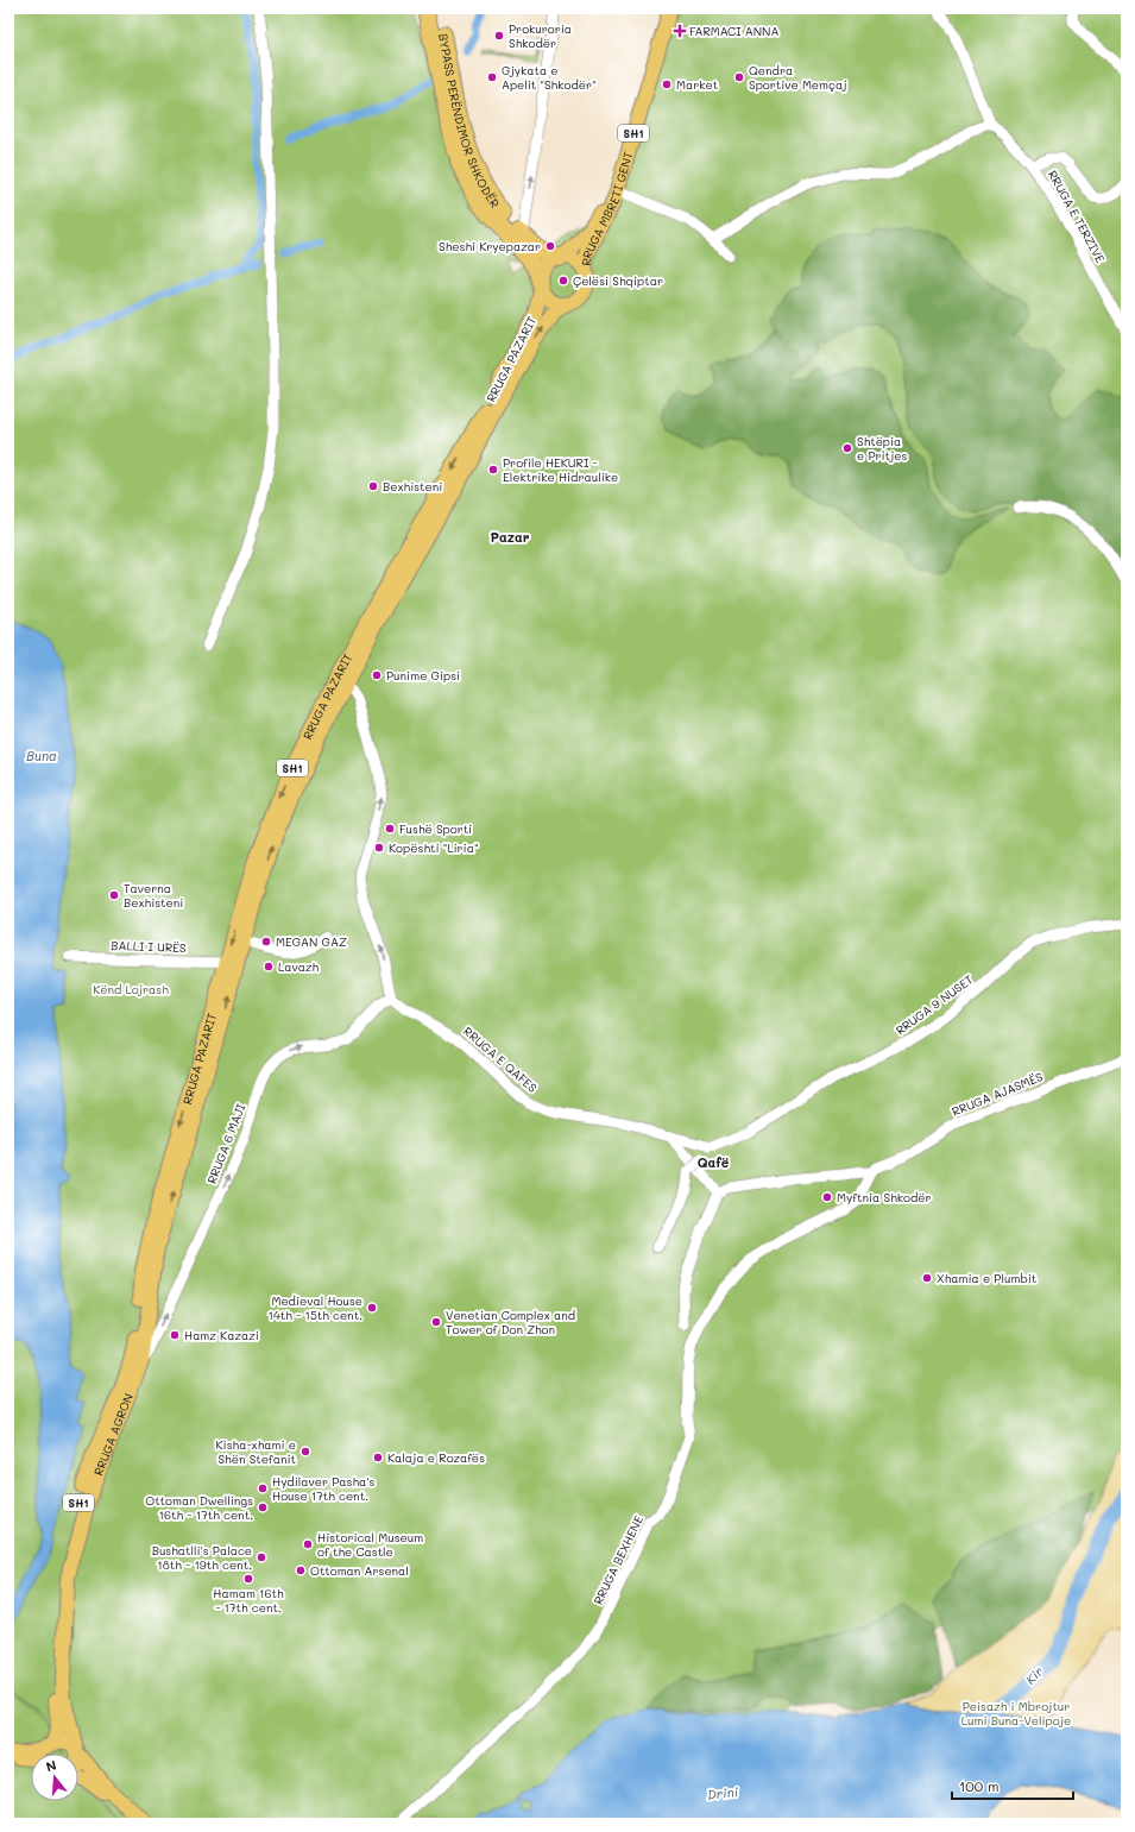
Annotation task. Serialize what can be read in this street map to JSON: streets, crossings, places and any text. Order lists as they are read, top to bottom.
{
  "streets": {
    "highway": ["BYPASS PERËNDIMOR SHKODËR"],
    "main road": [
      "SH1",
      "RRUGA MBRETI GENT",
      "RRUGA PAZARIT",
      "RRUGA AGRON"
    ],
    "street": [
      "RRUGA E TERZIVE",
      "BALLI I URËS",
      "RRUGA 9 NUSET",
      "RRUGA E QAFES",
      "RRUGA AJASMËS",
      "RRUGA 6 MAJI",
      "RRUGA BEXHENE"
    ]
  },
  "crossings": [
    ["BYPASS PERËNDIMOR SHKODËR", "RRUGA MBRETI GENT"],
    ["BYPASS PERËNDIMOR SHKODËR", "RRUGA PAZARIT"],
    ["RRUGA MBRETI GENT", "RRUGA PAZARIT"],
    ["RRUGA PAZARIT", "BALLI I URËS"],
    ["RRUGA PAZARIT", "RRUGA AGRON"],
    ["RRUGA 9 NUSET", "RRUGA E QAFES"],
    ["RRUGA E QAFES", "RRUGA 6 MAJI"],
    ["RRUGA AJASMËS", "RRUGA BEXHENE"],
    ["RRUGA 6 MAJI", "RRUGA AGRON"]
  ],
  "one_way": ["RRUGA 6 MAJI"],
  "districts": ["Pazar", "Qafë"],
  "water": ["Buna", "Kir", "Drini"],
  "parks": ["Kënd Lojrash", "Peisazh i Mbrojtur Lumi Buna-Velipoje"],
  "places": {
    "health": ["FARMACI ANNA"],
    "other": [
      "Prokuroria Shkodër",
      "Gjykata e Apelit \"Shkodër\"",
      "Qendra Sportive Memçaj",
      "Market",
      "Sheshi Kryepazar",
      "Çelësi Shqiptar",
      "Shtëpia e Pritjes",
      "Profile HEKURI - Elektrike Hidraulike",
      "Bexhisteni",
      "Punime Gipsi",
      "Fushë Sporti",
      "Kopështi \"Liria\"",
      "Taverna Bexhisteni",
      "MEGAN GAZ",
      "Lavazh",
      "Myftnia Shkodër",
      "Xhamia e Plumbit",
      "Medieval House 14th - 15th cent.",
      "Venetian Complex and Tower of Don Zhon",
      "Hamz Kazazi",
      "Kisha-xhami e Shën Stefanit",
      "Kalaja e Rozafës",
      "Hydilaver Pasha's House 17th cent.",
      "Ottoman Dwellings 16th - 17th cent.",
      "Historical Museum of the Castle",
      "Bushatlli's Palace 18th - 19th cent.",
      "Ottoman Arsenal",
      "Hamam 16th - 17th cent."
    ]
  },
  "scale_bar": "100 m",
  "north": "top"
}
